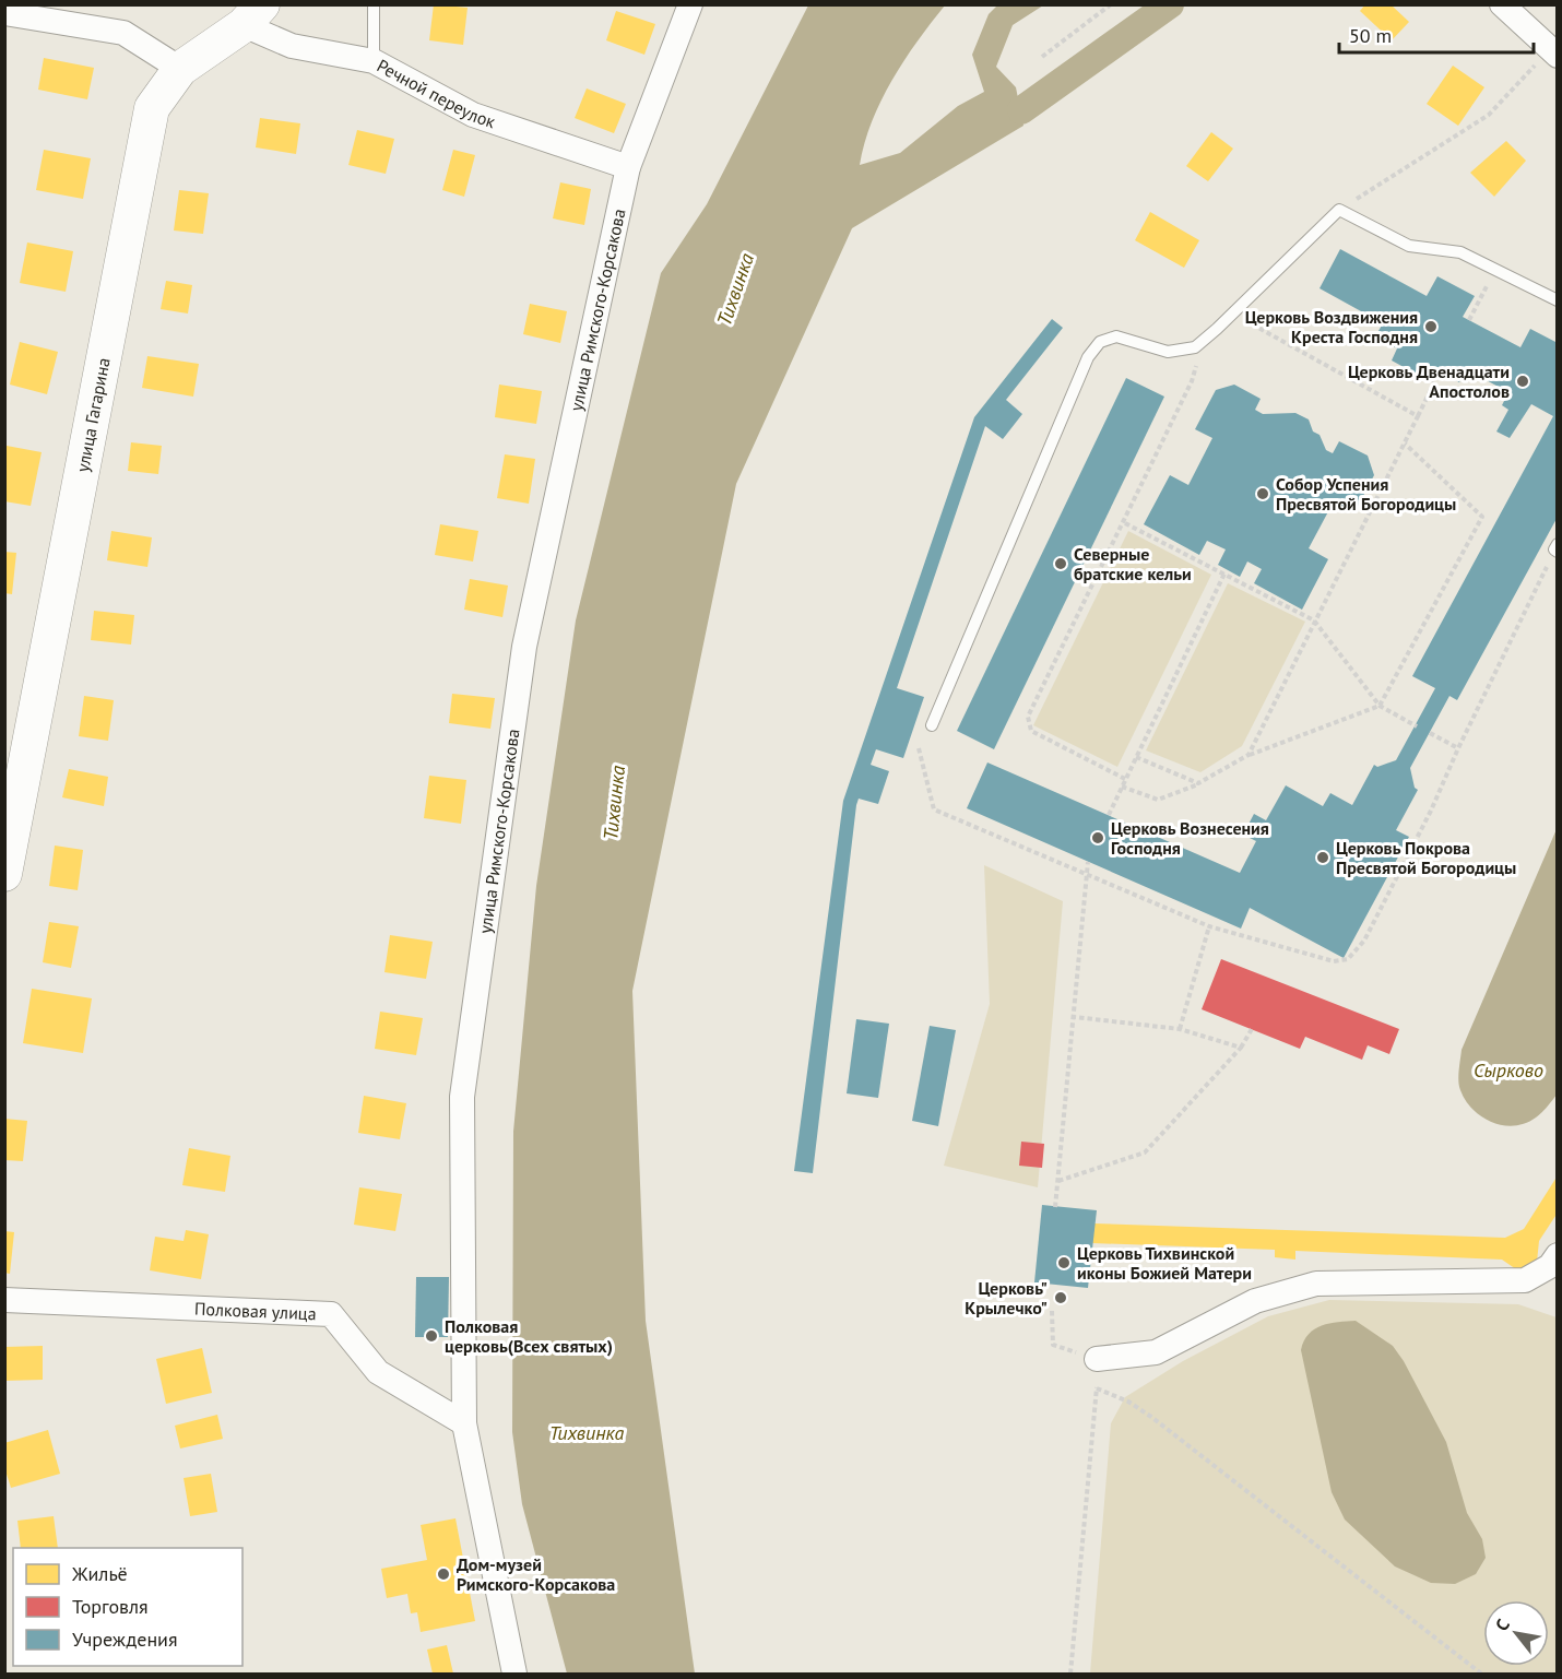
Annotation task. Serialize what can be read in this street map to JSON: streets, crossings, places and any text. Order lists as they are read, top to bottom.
{
  "streets": {
    "street": [
      "Речной переулок",
      "улица Римского-Корсакова",
      "улица Гагарина",
      "Полковая улица"
    ]
  },
  "crossings": [
    ["Речной переулок", "улица Римского-Корсакова"],
    ["Речной переулок", "улица Гагарина"],
    ["улица Римского-Корсакова", "Полковая улица"]
  ],
  "water": ["Тихвинка", "Сырково"],
  "places": [
    "Церковь Воздвижения Креста Господня",
    "Церковь Двенадцати Апостолов",
    "Собор Успения Пресвятой Богородицы",
    "Северные братские кельи",
    "Церковь Вознесения Господня",
    "Церковь Покрова Пресвятой Богородицы",
    "Церковь Тихвинской иконы Божией Матери",
    "Церковь\" Крылечко\"",
    "Полковая церковь(Всех святых)",
    "Дом-музей Римского-Корсакова"
  ],
  "legend": ["Жильё", "Торговля", "Учреждения"],
  "scale_bar": "50 m",
  "north": "top left"
}
